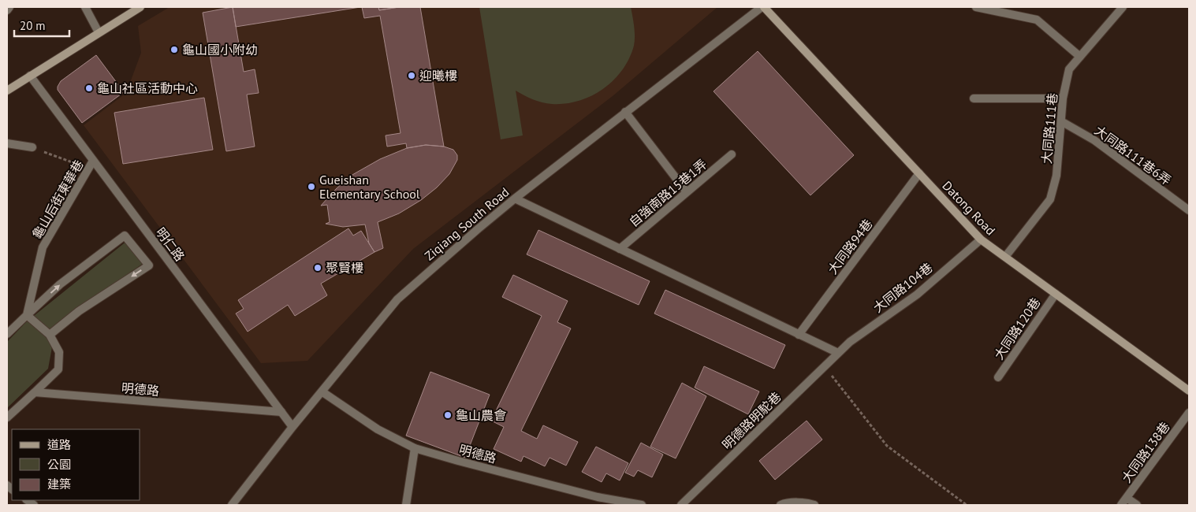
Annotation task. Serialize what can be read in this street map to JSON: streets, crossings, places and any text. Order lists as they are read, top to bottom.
{
  "streets": {
    "street": [
      "大同路111巷",
      "大同路111巷6弄",
      "自強南路15巷1弄",
      "龜山后街東華巷",
      "Datong Road",
      "Ziqiang South Road",
      "明仁路",
      "大同路94巷",
      "大同路104巷",
      "大同路120巷",
      "明德路",
      "明德路明駝巷",
      "大同路138巷"
    ]
  },
  "crossings": [
    ["大同路111巷", "大同路111巷6弄"],
    ["大同路111巷", "Datong Road"],
    ["龜山后街東華巷", "明仁路"],
    ["Datong Road", "Ziqiang South Road"],
    ["Datong Road", "大同路94巷"],
    ["Datong Road", "大同路104巷"],
    ["Datong Road", "大同路120巷"],
    ["Ziqiang South Road", "明仁路"],
    ["Ziqiang South Road", "明德路"],
    ["明仁路", "明德路"],
    ["大同路104巷", "明德路明駝巷"]
  ],
  "places": [
    "龜山國小附幼",
    "迎曦樓",
    "龜山社區活動中心",
    "Gueishan Elementary School",
    "聚賢樓",
    "龜山農會"
  ],
  "legend": ["道路", "公園", "建築"],
  "scale_bar": "20 m"
}
